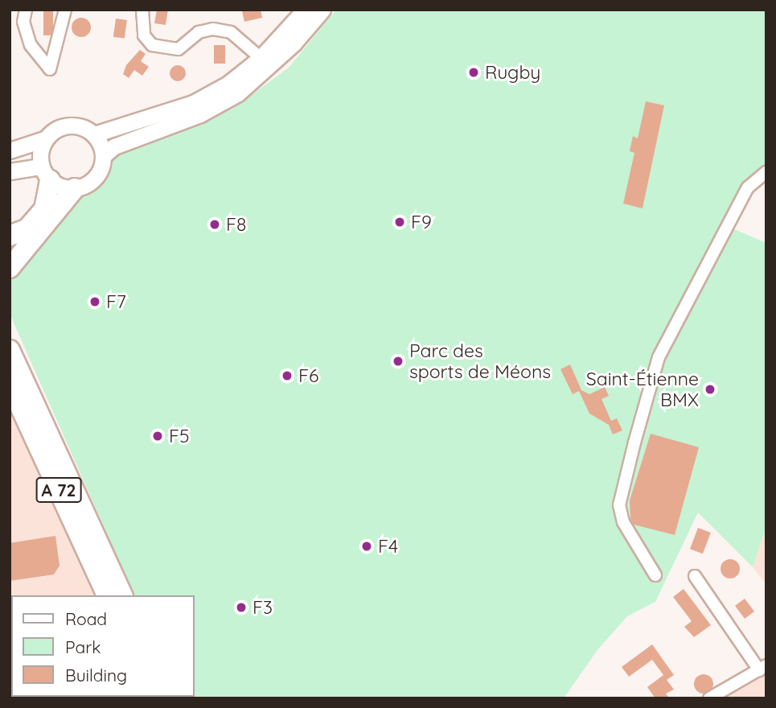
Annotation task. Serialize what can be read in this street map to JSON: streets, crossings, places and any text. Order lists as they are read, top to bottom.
{
  "streets": {
    "highway": ["A 72"]
  },
  "places": [
    "Rugby",
    "F9",
    "F8",
    "F7",
    "Parc des sports de Méons",
    "F6",
    "Saint-Étienne BMX",
    "F5",
    "F4",
    "F3"
  ],
  "legend": ["Road", "Park", "Building"]
}
